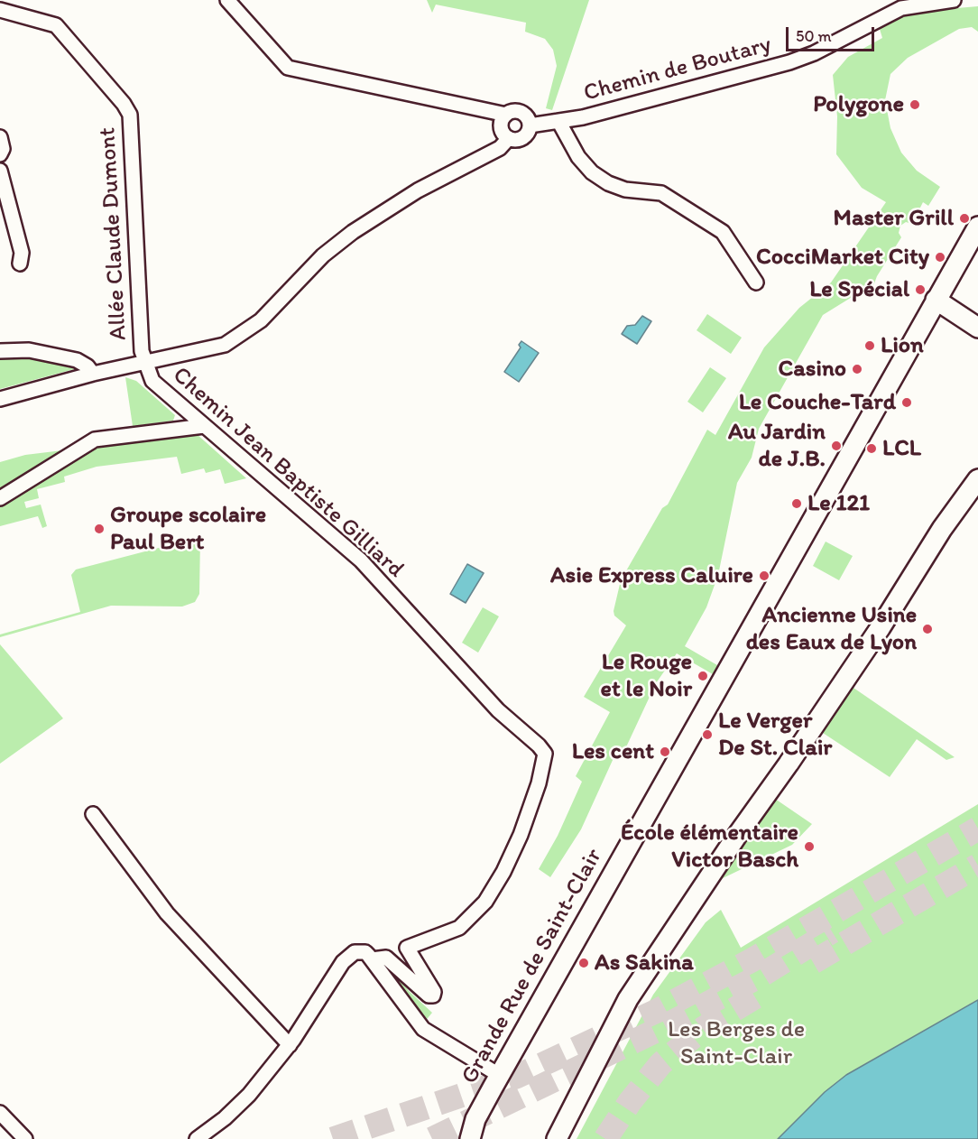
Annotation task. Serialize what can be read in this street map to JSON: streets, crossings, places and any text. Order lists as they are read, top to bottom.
{
  "streets": {
    "main road": ["Grande Rue de Saint-Clair"],
    "street": ["Chemin de Boutary", "Allée Claude Dumont", "Chemin Jean Baptiste Gilliard"]
  },
  "crossings": [
    ["Allée Claude Dumont", "Chemin Jean Baptiste Gilliard"]
  ],
  "parks": ["Les Berges de Saint-Clair"],
  "places": [
    "Polygone",
    "Master Grill",
    "CocciMarket City",
    "Le Spécial",
    "Lion",
    "Casino",
    "Le Couche-Tard",
    "Au Jardin de J.B.",
    "LCL",
    "Le 121",
    "Groupe scolaire Paul Bert",
    "Asie Express Caluire",
    "Ancienne Usine des Eaux de Lyon",
    "Le Rouge et le Noir",
    "Le Verger De St. Clair",
    "Les cent",
    "École élémentaire Victor Basch",
    "As Sakina"
  ],
  "scale_bar": "50 m"
}
